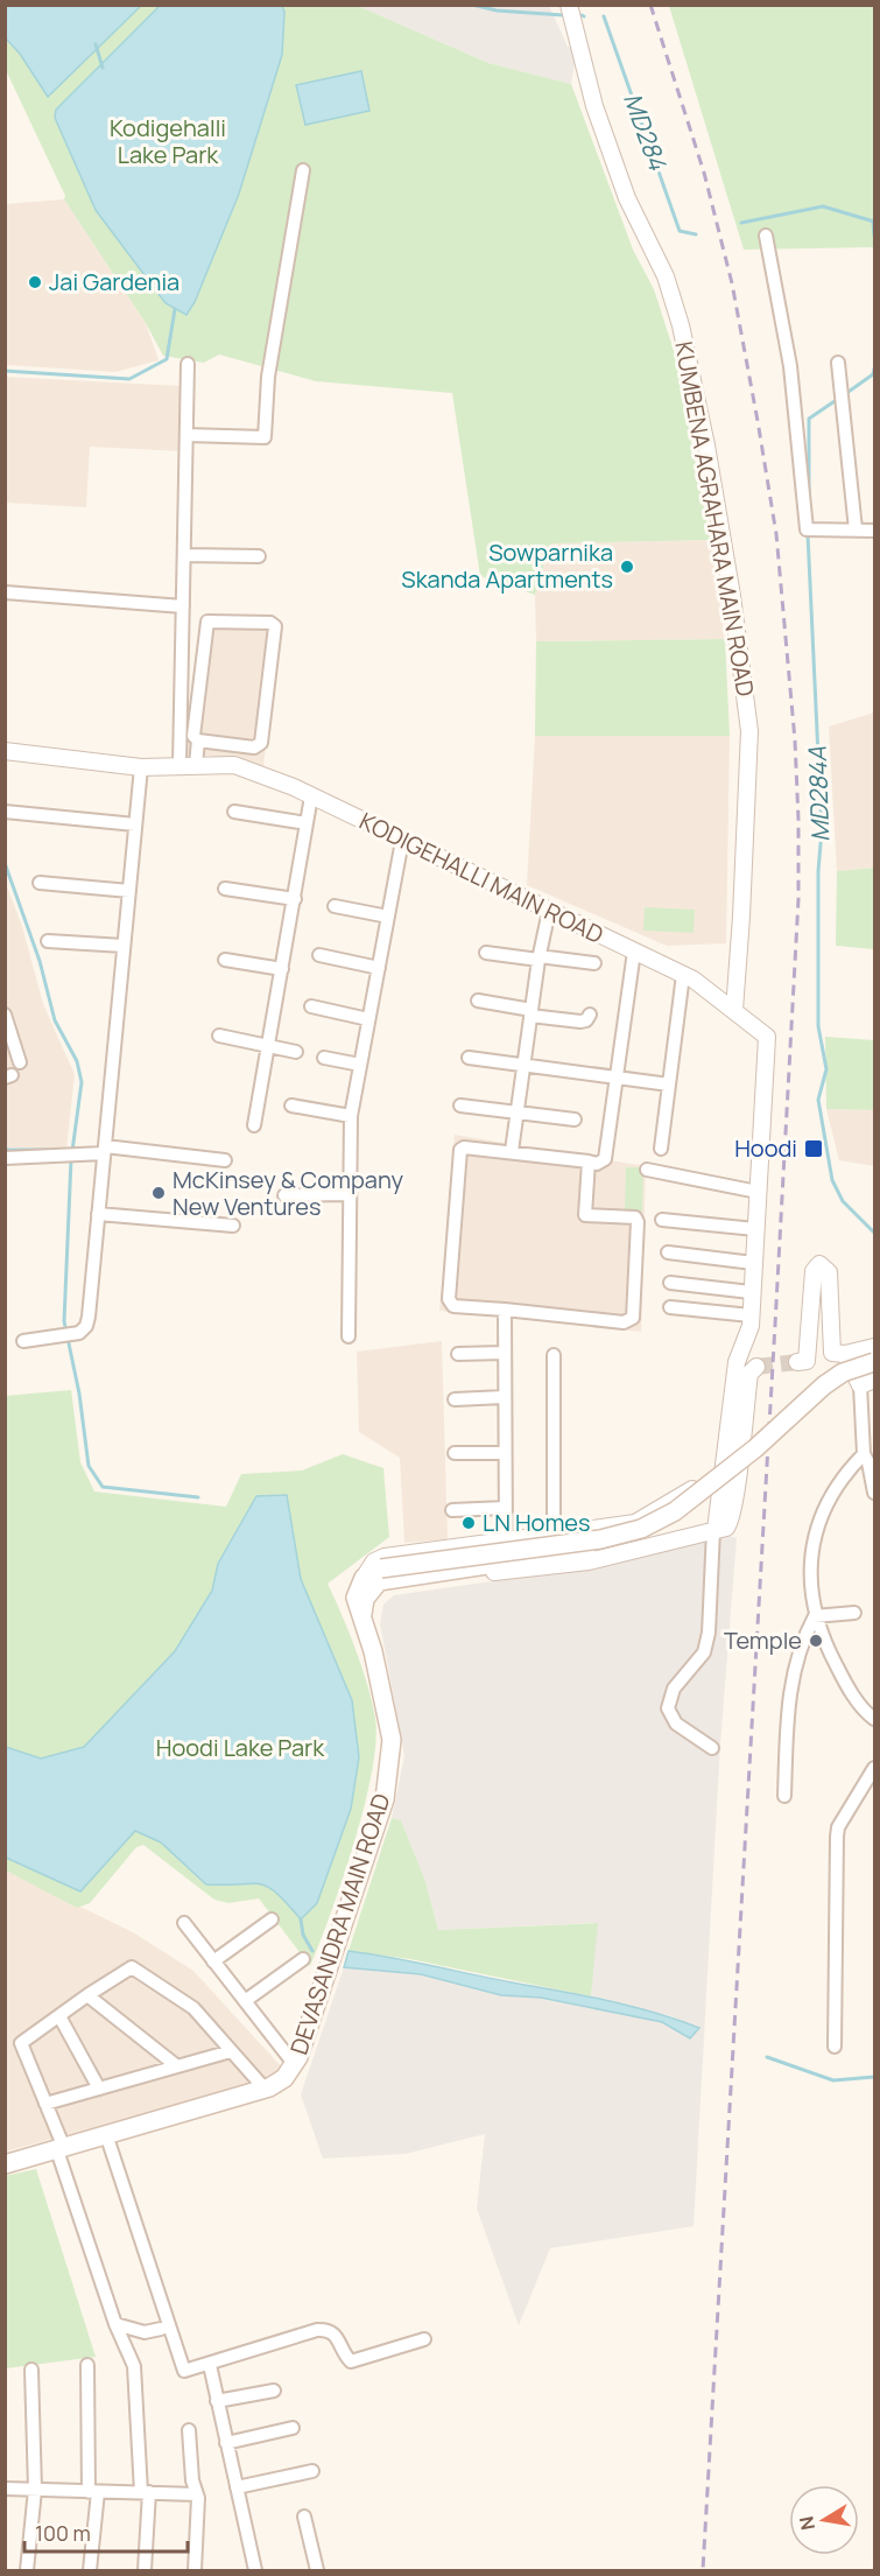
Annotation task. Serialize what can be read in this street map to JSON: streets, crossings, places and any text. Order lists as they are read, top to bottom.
{
  "streets": {
    "main road": ["DEVASANDRA MAIN ROAD"],
    "street": ["KUMBENA AGRAHARA MAIN ROAD", "KODIGEHALLI MAIN ROAD"]
  },
  "crossings": [
    ["KUMBENA AGRAHARA MAIN ROAD", "KODIGEHALLI MAIN ROAD"]
  ],
  "water": ["MD284", "MD284A"],
  "parks": ["Kodigehalli Lake Park", "Hoodi Lake Park"],
  "places": {
    "other": [
      "Jai Gardenia",
      "Sowparnika Skanda Apartments",
      "McKinsey & Company New Ventures",
      "LN Homes",
      "Temple"
    ],
    "transit": ["Hoodi"]
  },
  "scale_bar": "100 m",
  "north": "left"
}
